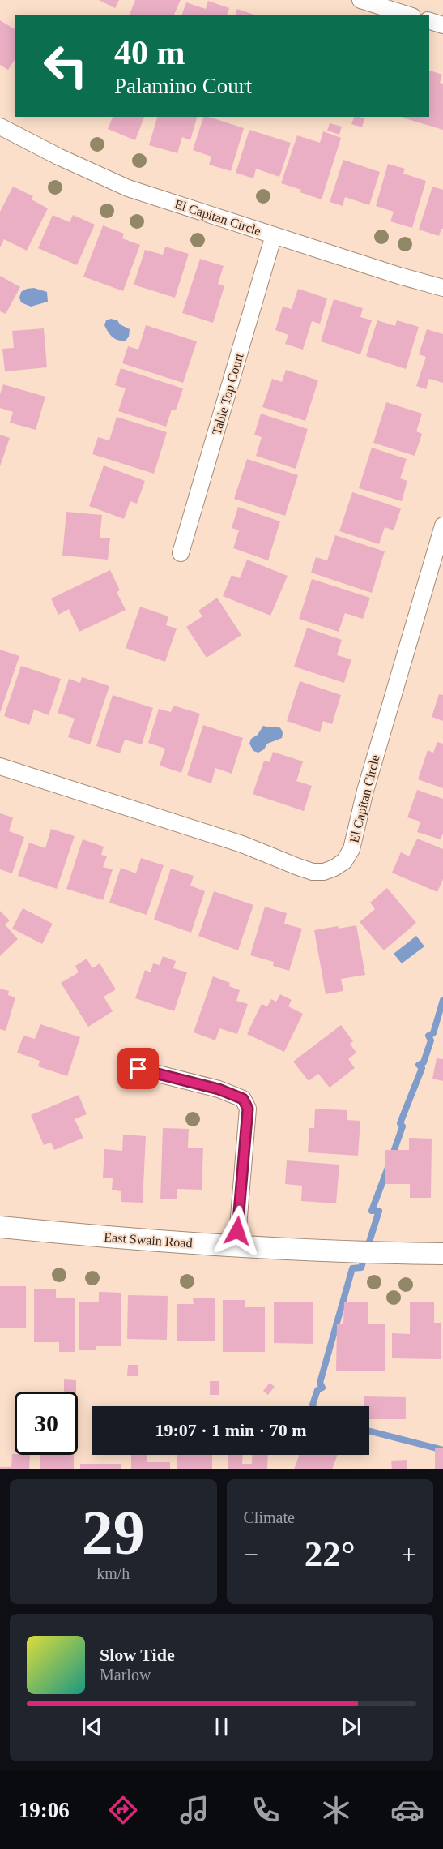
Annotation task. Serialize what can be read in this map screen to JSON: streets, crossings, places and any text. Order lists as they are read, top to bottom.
{
  "streets": {
    "street": ["El Capitan Circle", "Table Top Court", "East Swain Road"]
  },
  "crossings": [
    ["El Capitan Circle", "Table Top Court"]
  ],
  "page": {
    "turn": ["40 m", "Palamino Court"],
    "limit": "30",
    "trip": "19:07 · 1 min · 70 m",
    "tile": [
      ["29", "km/h"],
      "Climate"
    ],
    "heat": ["−", "22°", "+"],
    "song": ["Slow Tide", "Marlow"],
    "tabs": "19:06"
  }
}
